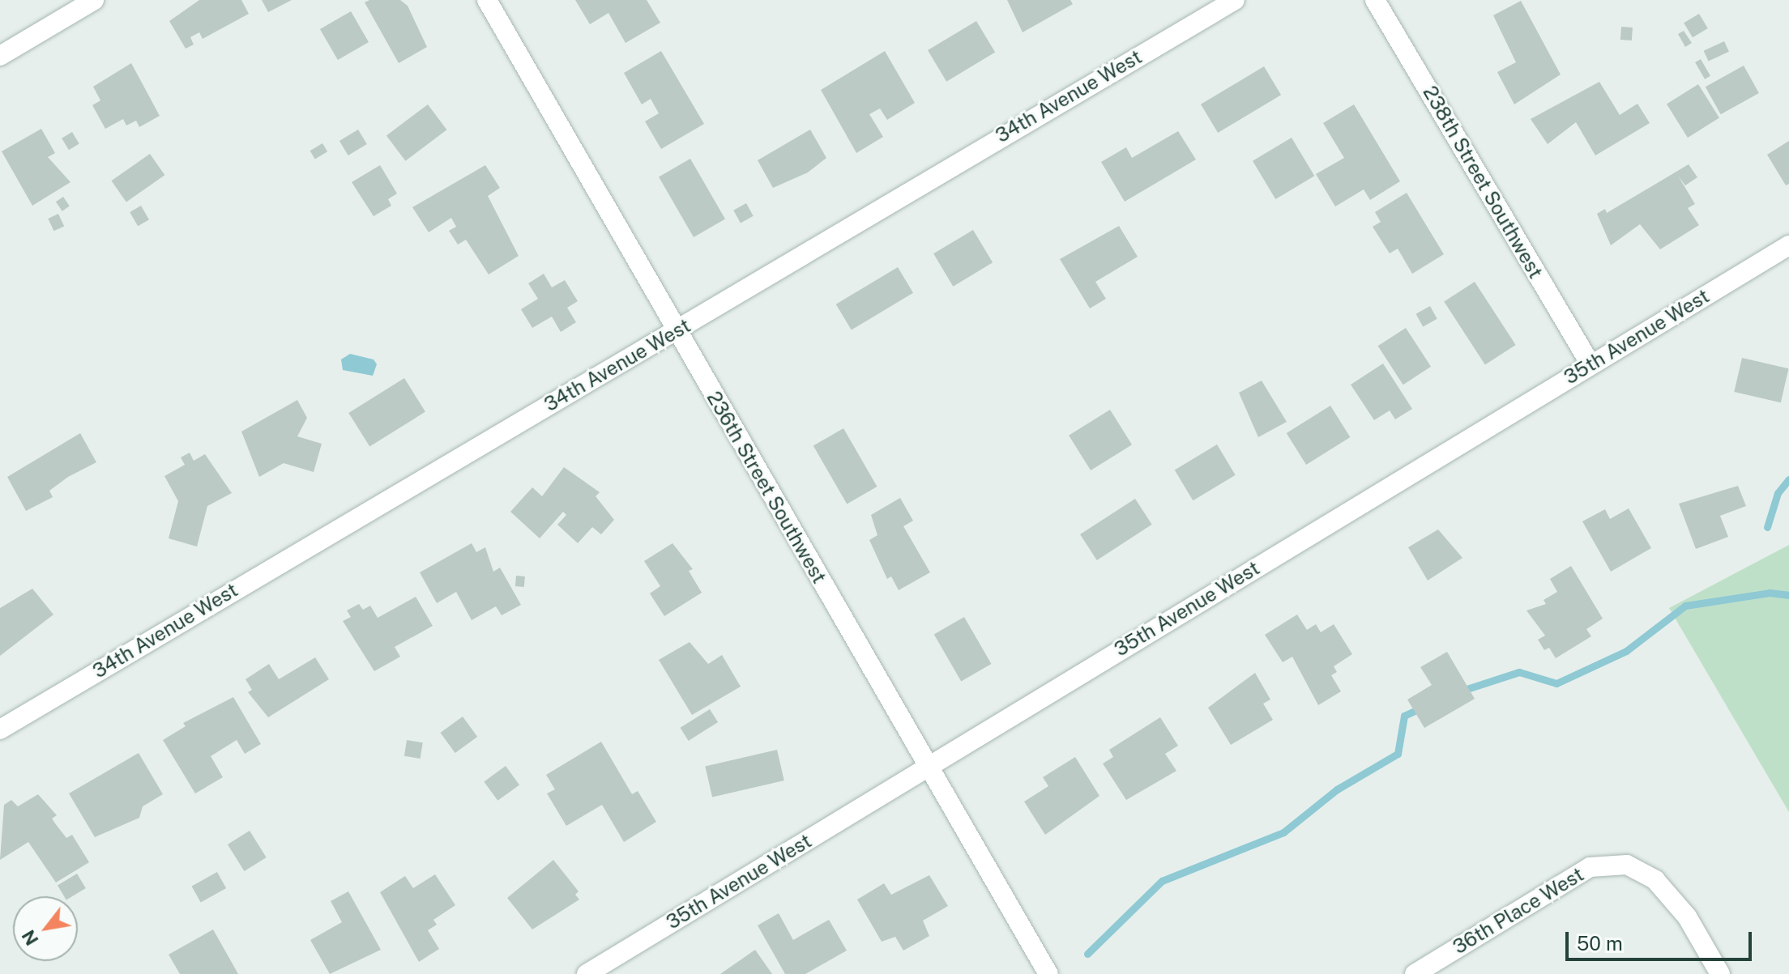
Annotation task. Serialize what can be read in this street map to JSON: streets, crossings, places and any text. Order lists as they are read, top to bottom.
{
  "streets": {
    "street": [
      "34th Avenue West",
      "238th Street Southwest",
      "35th Avenue West",
      "236th Street Southwest",
      "36th Place West"
    ]
  },
  "crossings": [
    ["34th Avenue West", "236th Street Southwest"],
    ["238th Street Southwest", "35th Avenue West"],
    ["35th Avenue West", "236th Street Southwest"]
  ],
  "scale_bar": "50 m",
  "north": "bottom left"
}
